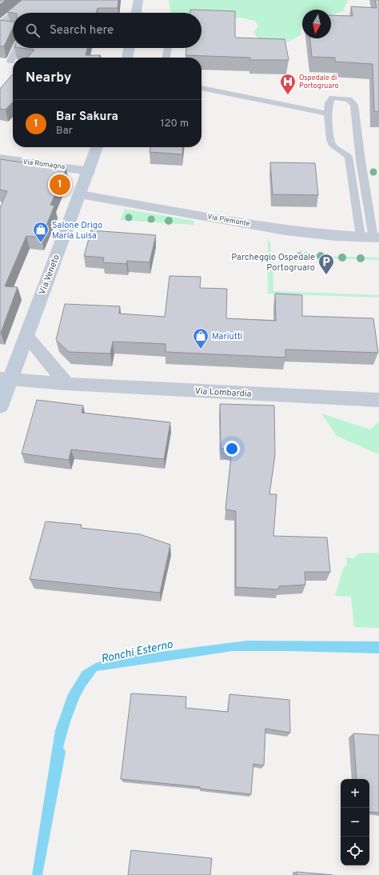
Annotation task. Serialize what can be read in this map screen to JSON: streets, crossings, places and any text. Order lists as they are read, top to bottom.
{
  "streets": {
    "main road": ["Via Veneto"],
    "street": ["Via Romagna", "Via Piemonte", "Via Lombardia"]
  },
  "crossings": [
    ["Via Romagna", "Via Veneto"],
    ["Via Piemonte", "Via Veneto"],
    ["Via Veneto", "Via Lombardia"]
  ],
  "water": ["Ronchi Esterno"],
  "places": {
    "hospital": ["Ospedale di Portogruaro"],
    "shop": ["Salone Drigo Maria Luisa", "Mariutti"],
    "parking": ["Parcheggio Ospedale Portogruaro"]
  },
  "north": "bottom",
  "page": {
    "search": "Search here",
    "heading": "Nearby",
    "list": [
      {
        "mark": "1",
        "name": "Bar Sakura",
        "note": "Bar",
        "value": "120 m"
      }
    ],
    "pins": "1",
    "map_buttons": ["+", "−"]
  }
}
